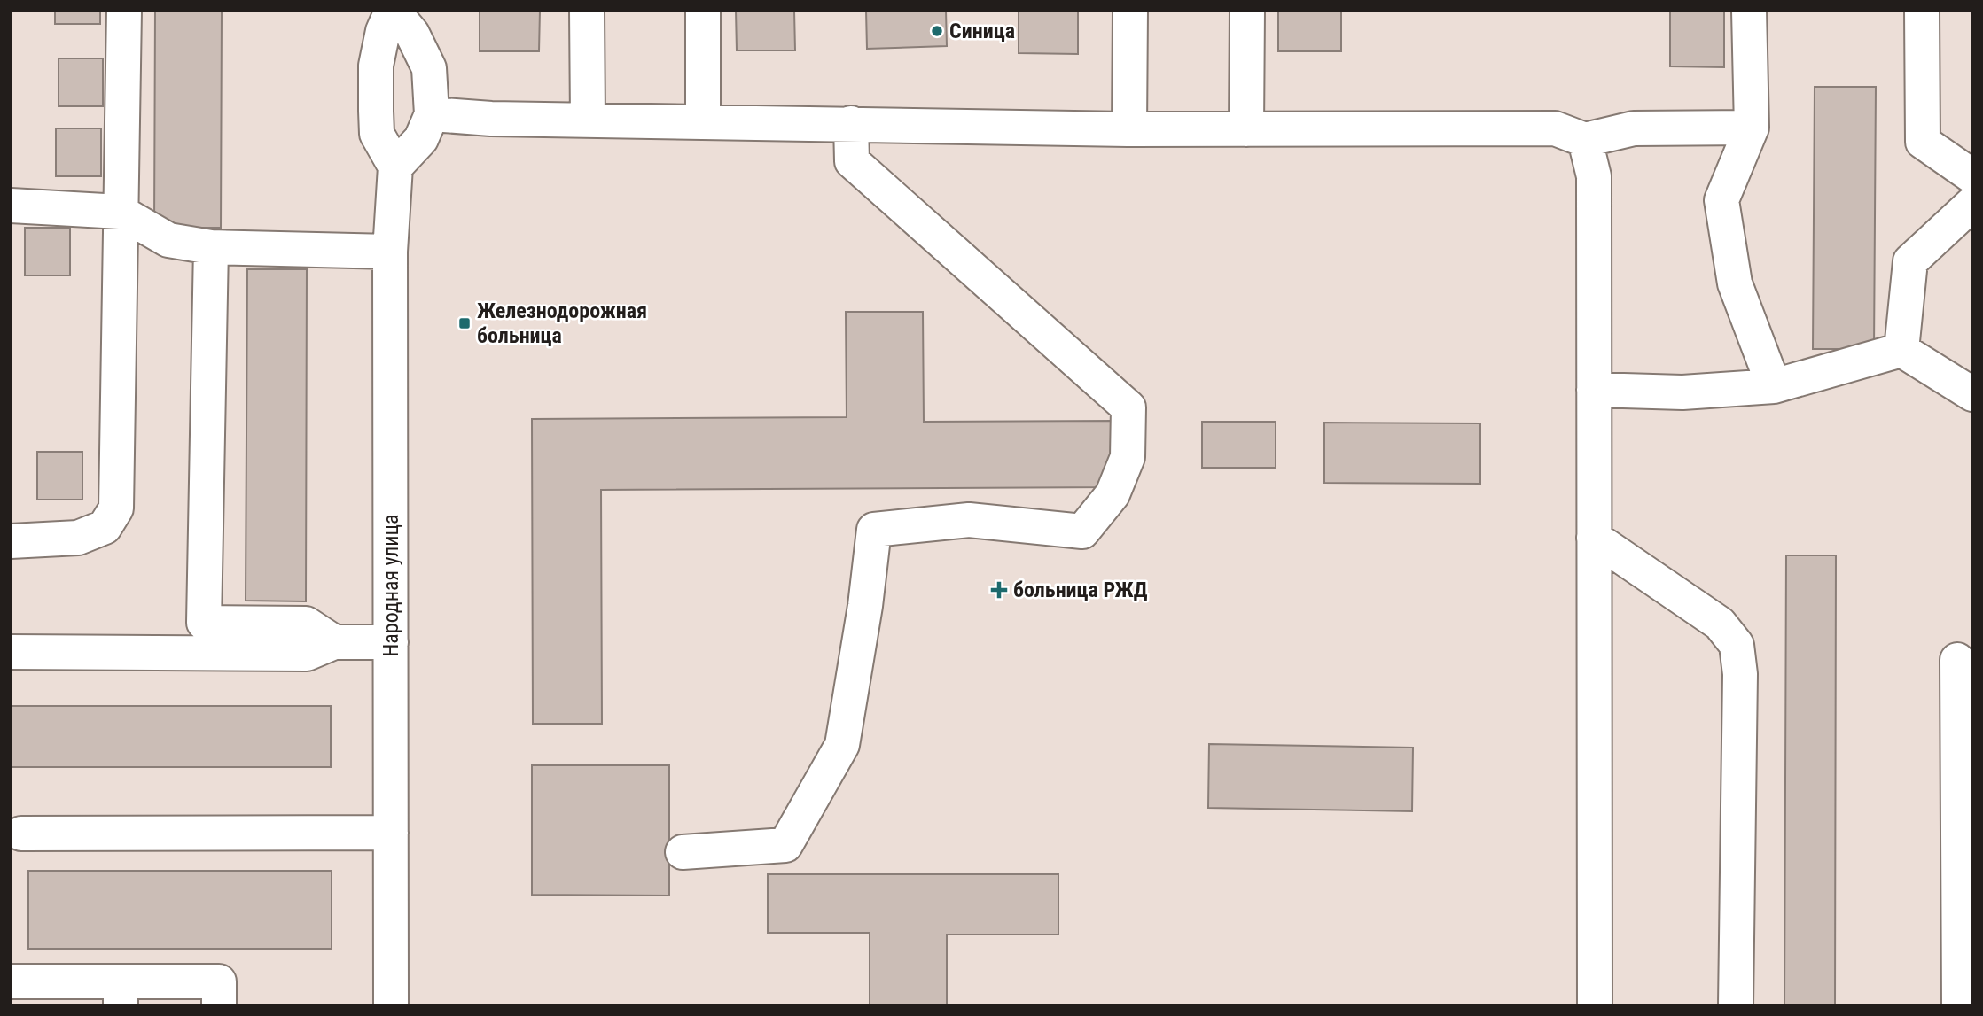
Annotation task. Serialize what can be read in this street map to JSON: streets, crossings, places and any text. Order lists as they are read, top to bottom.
{
  "streets": {
    "street": ["Народная улица"]
  },
  "places": {
    "other": ["Синица"],
    "transit": ["Железнодорожная больница"],
    "health": ["больница РЖД"]
  }
}
